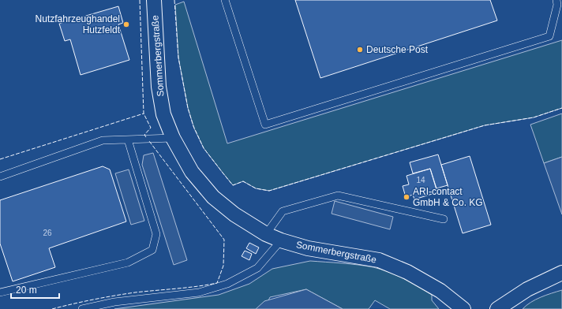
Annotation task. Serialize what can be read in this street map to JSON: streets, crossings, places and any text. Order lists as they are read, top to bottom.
{
  "streets": {
    "street": ["Sommerbergstraße"]
  },
  "places": ["Nutzfahrzeughandel Hutzfeldt", "Deutsche Post", "ARI-contact GmbH & Co. KG"],
  "house_numbers": ["14", "26"],
  "scale_bar": "20 m"
}
